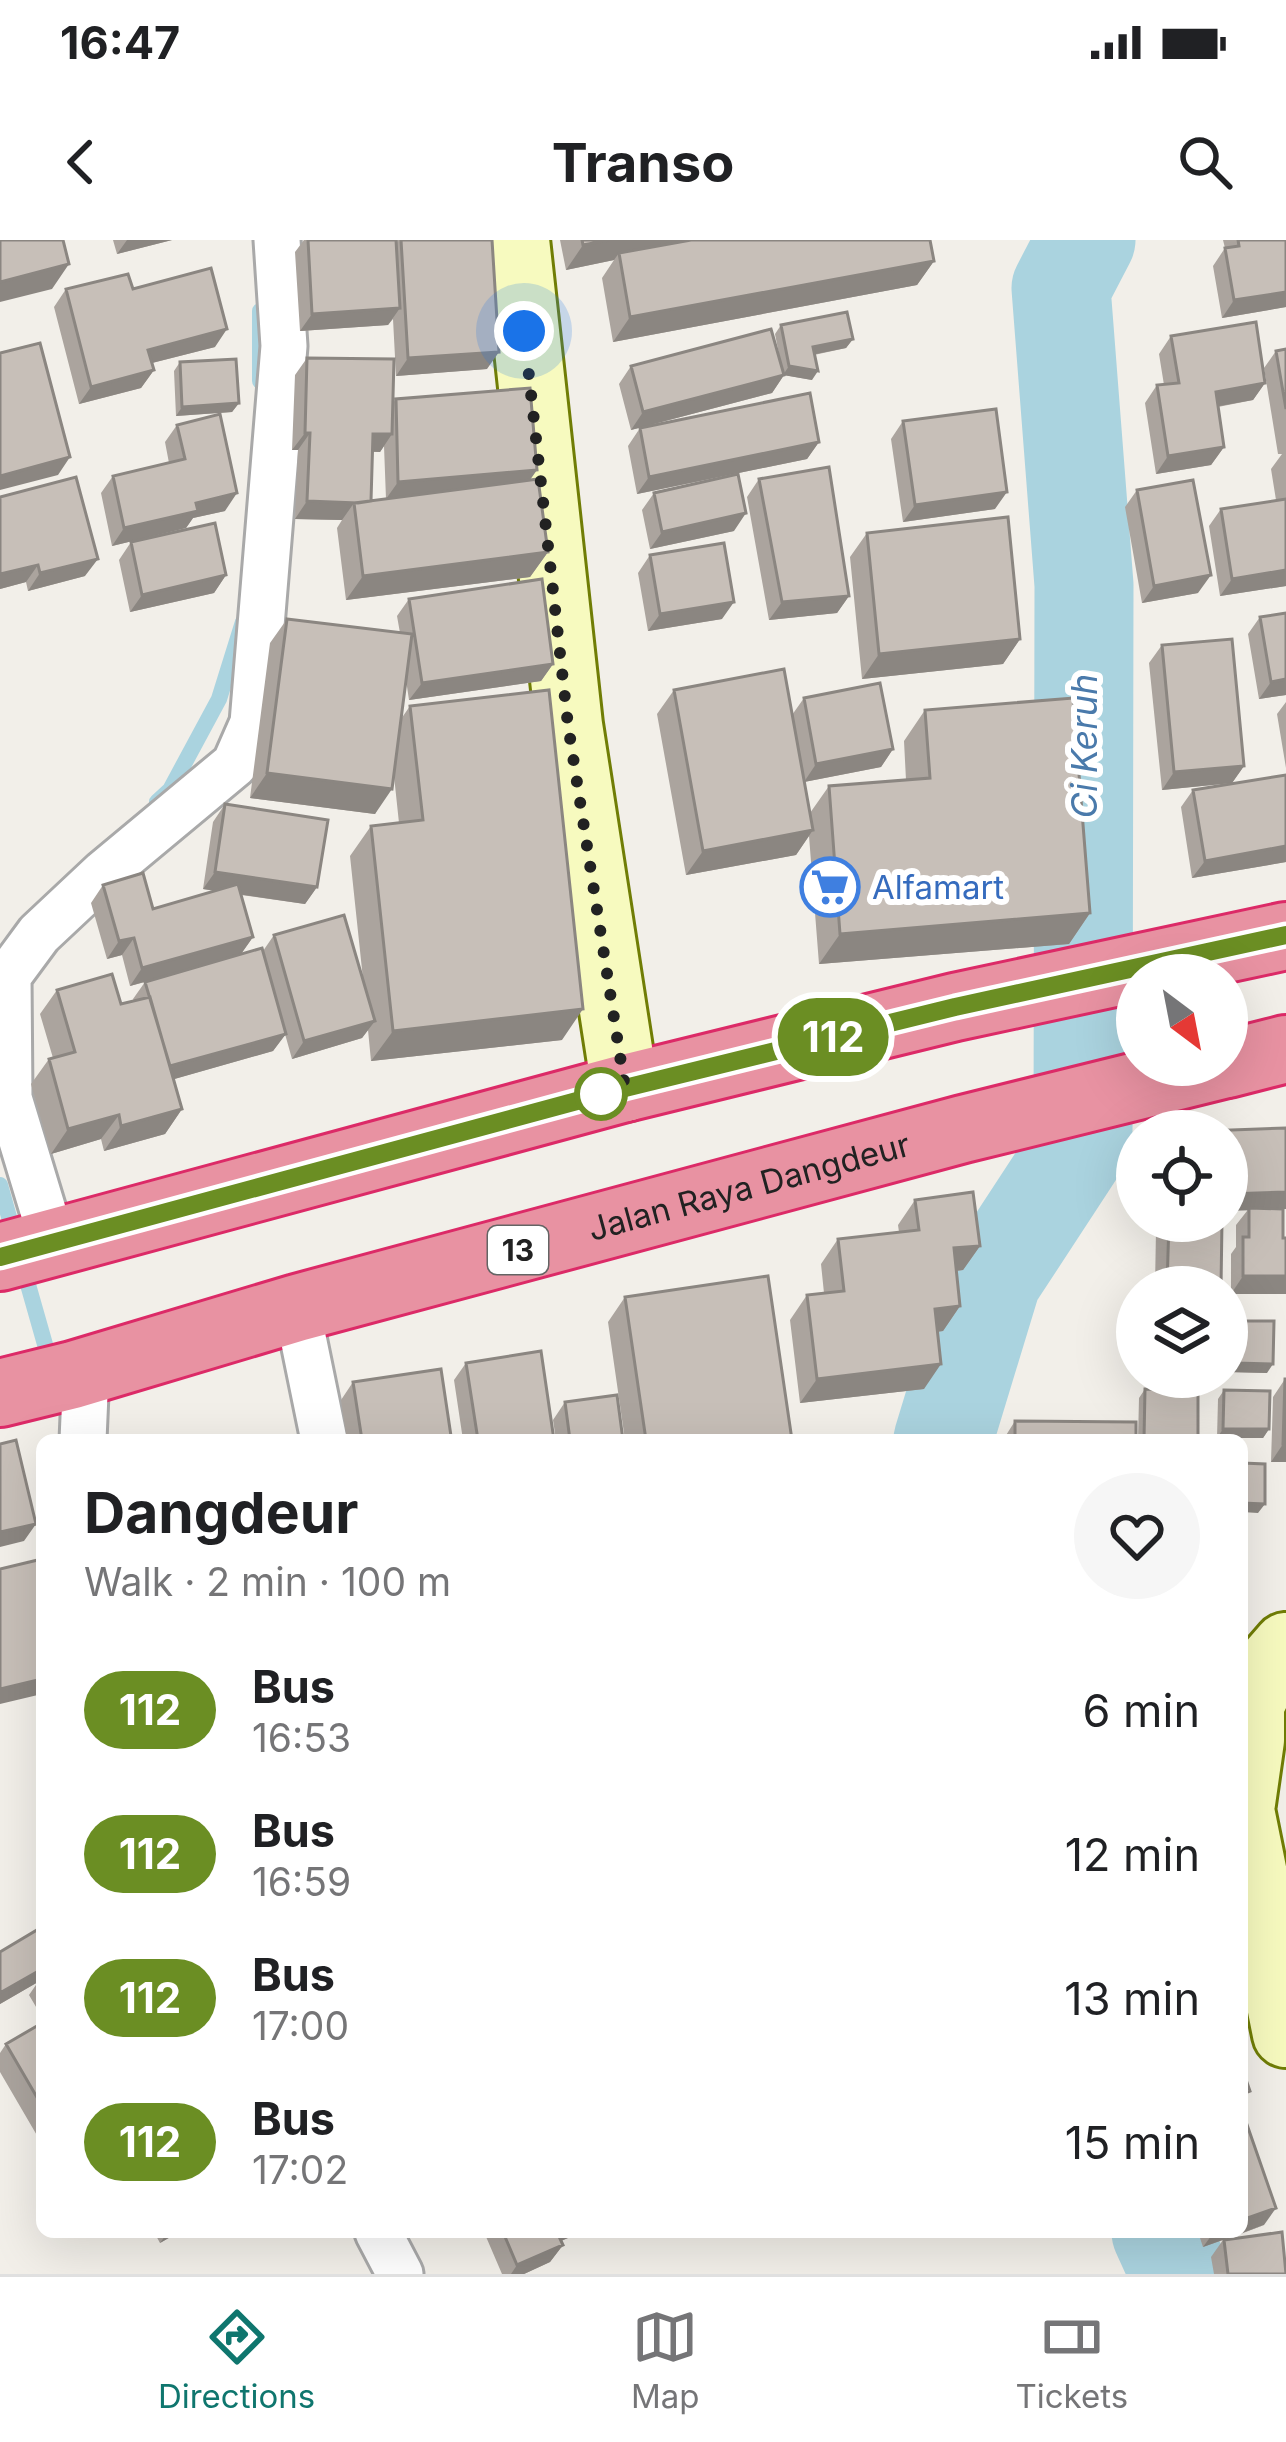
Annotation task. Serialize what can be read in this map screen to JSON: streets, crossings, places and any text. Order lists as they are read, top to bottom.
{
  "streets": {
    "highway": ["Jalan Raya Dangdeur", "13"]
  },
  "water": ["Ci Keruh"],
  "places": {
    "supermarket": ["Alfamart"]
  },
  "lines": ["bus line 112"],
  "north": "bottom right",
  "page": {
    "status": "16:47",
    "header": "Transo",
    "on_map": "112",
    "heading": ["Dangdeur", "Walk · 2 min · 100 m"],
    "list": [
      {
        "mark": "112",
        "name": "Bus",
        "note": "16:53",
        "value": "6 min"
      },
      {
        "mark": "112",
        "name": "Bus",
        "note": "16:59",
        "value": "12 min"
      },
      {
        "mark": "112",
        "name": "Bus",
        "note": "17:00",
        "value": "13 min"
      },
      {
        "mark": "112",
        "name": "Bus",
        "note": "17:02",
        "value": "15 min"
      }
    ],
    "tabs": ["Directions", "Map", "Tickets"]
  }
}
